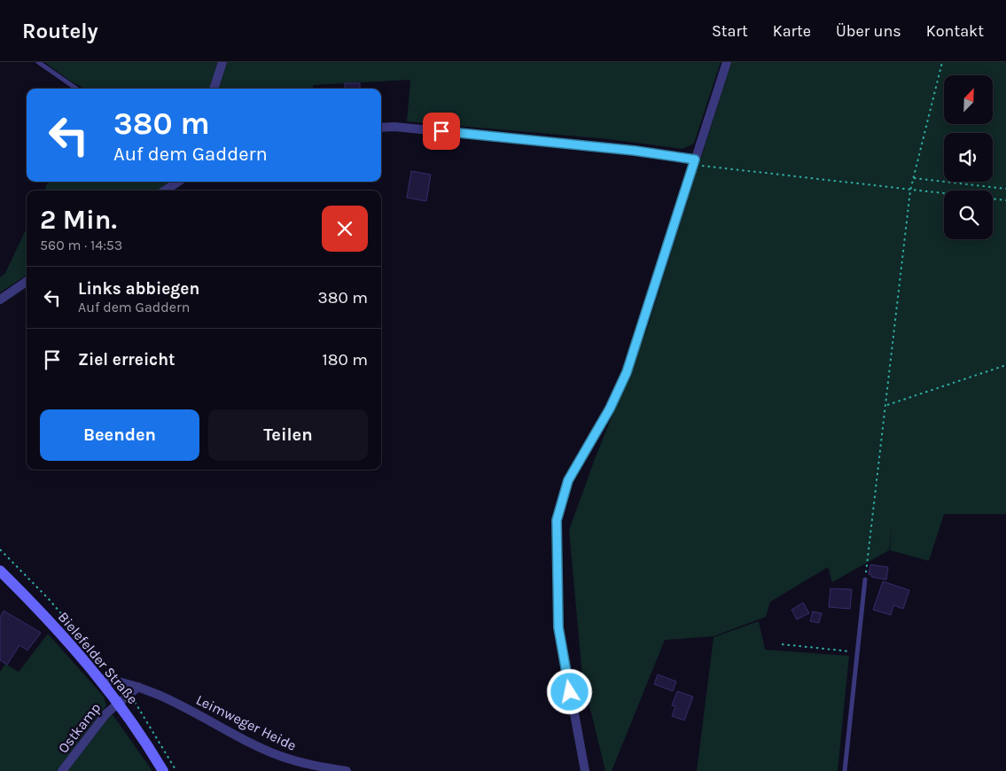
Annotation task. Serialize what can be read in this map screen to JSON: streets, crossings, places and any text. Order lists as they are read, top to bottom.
{
  "streets": {
    "main road": ["Bielefelder Straße"],
    "street": ["Leimweger Heide", "Ostkamp"]
  },
  "crossings": [
    ["Bielefelder Straße", "Leimweger Heide"],
    ["Bielefelder Straße", "Ostkamp"]
  ],
  "north": "top right",
  "page": {
    "header": "Routely",
    "nav": [
      "Start",
      "Karte",
      "Über uns",
      "Kontakt"
    ],
    "turn": ["380 m", "Auf dem Gaddern"],
    "heading": ["2 Min.", "560 m · 14:53"],
    "list": [
      {
        "name": "Links abbiegen",
        "note": "Auf dem Gaddern",
        "value": "380 m"
      },
      {
        "name": "Ziel erreicht",
        "value": "180 m"
      }
    ],
    "buttons": ["Beenden", "Teilen"]
  }
}
